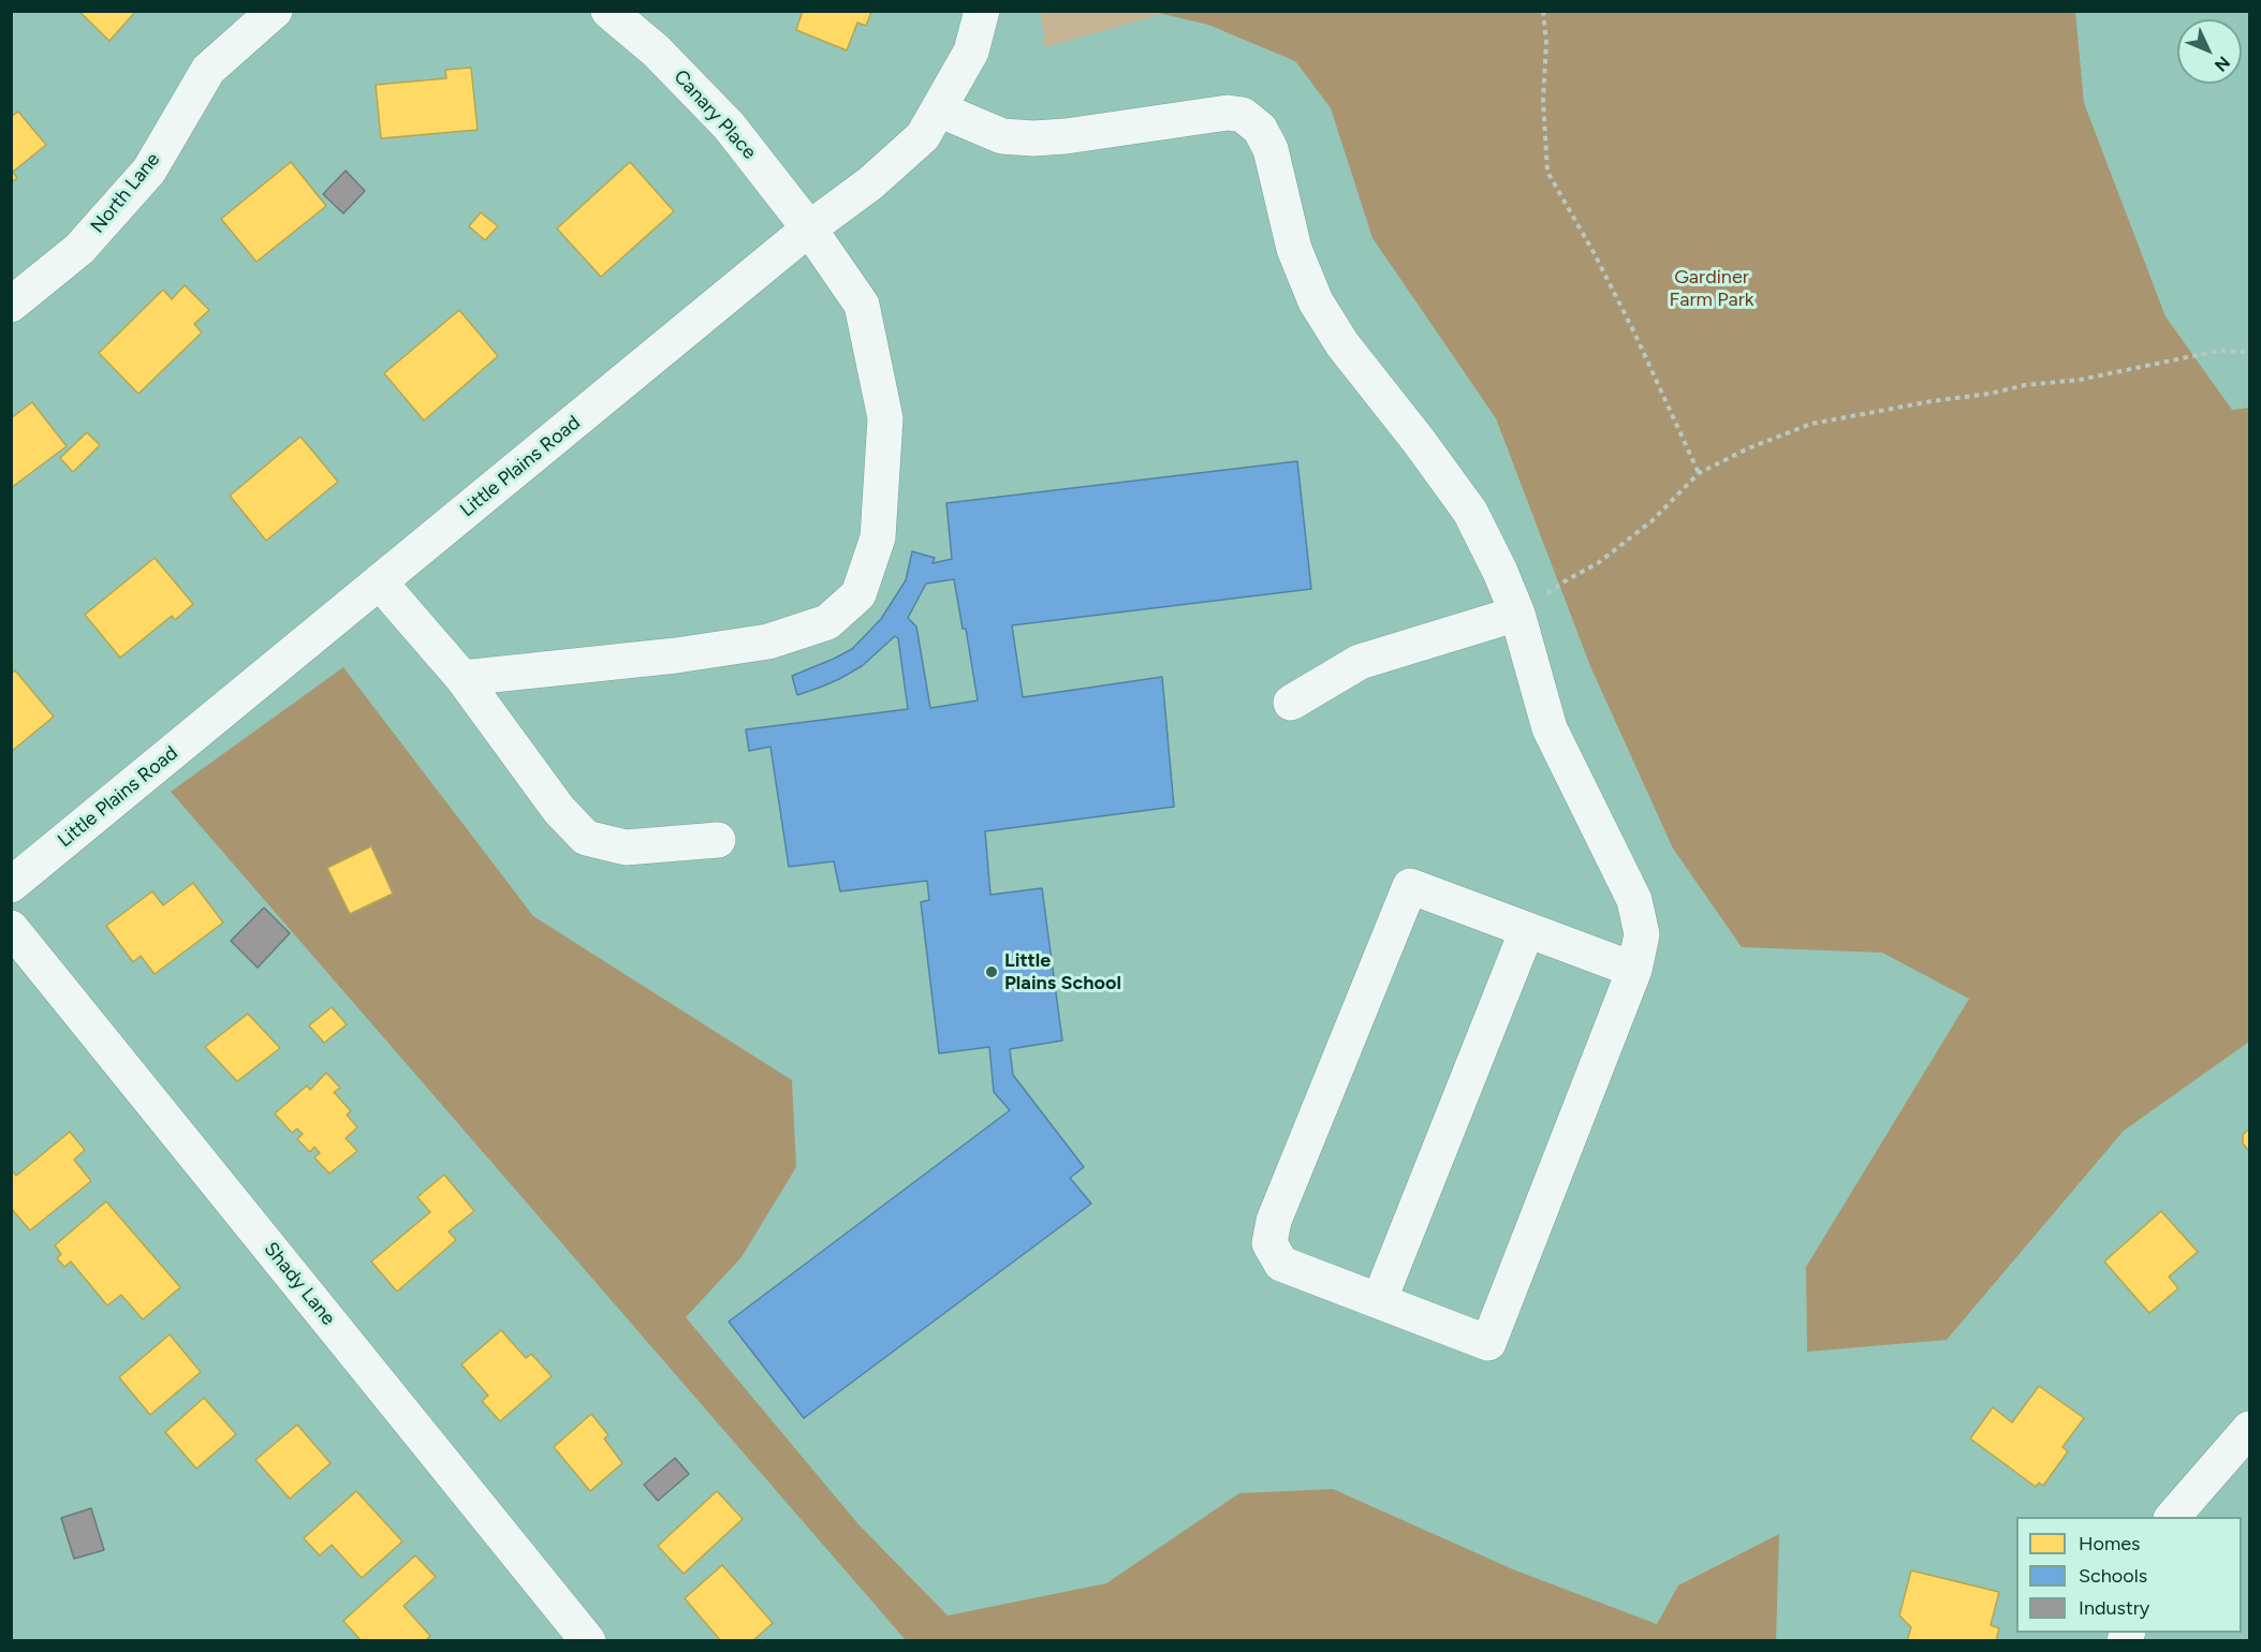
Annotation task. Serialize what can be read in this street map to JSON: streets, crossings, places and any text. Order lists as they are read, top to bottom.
{
  "streets": {
    "street": [
      "Canary Place",
      "North Lane",
      "Little Plains Road",
      "Shady Lane"
    ]
  },
  "crossings": [
    ["Canary Place", "Little Plains Road"]
  ],
  "parks": ["Gardiner Farm Park"],
  "places": ["Little Plains School"],
  "legend": ["Homes", "Schools", "Industry"],
  "north": "bottom right"
}
